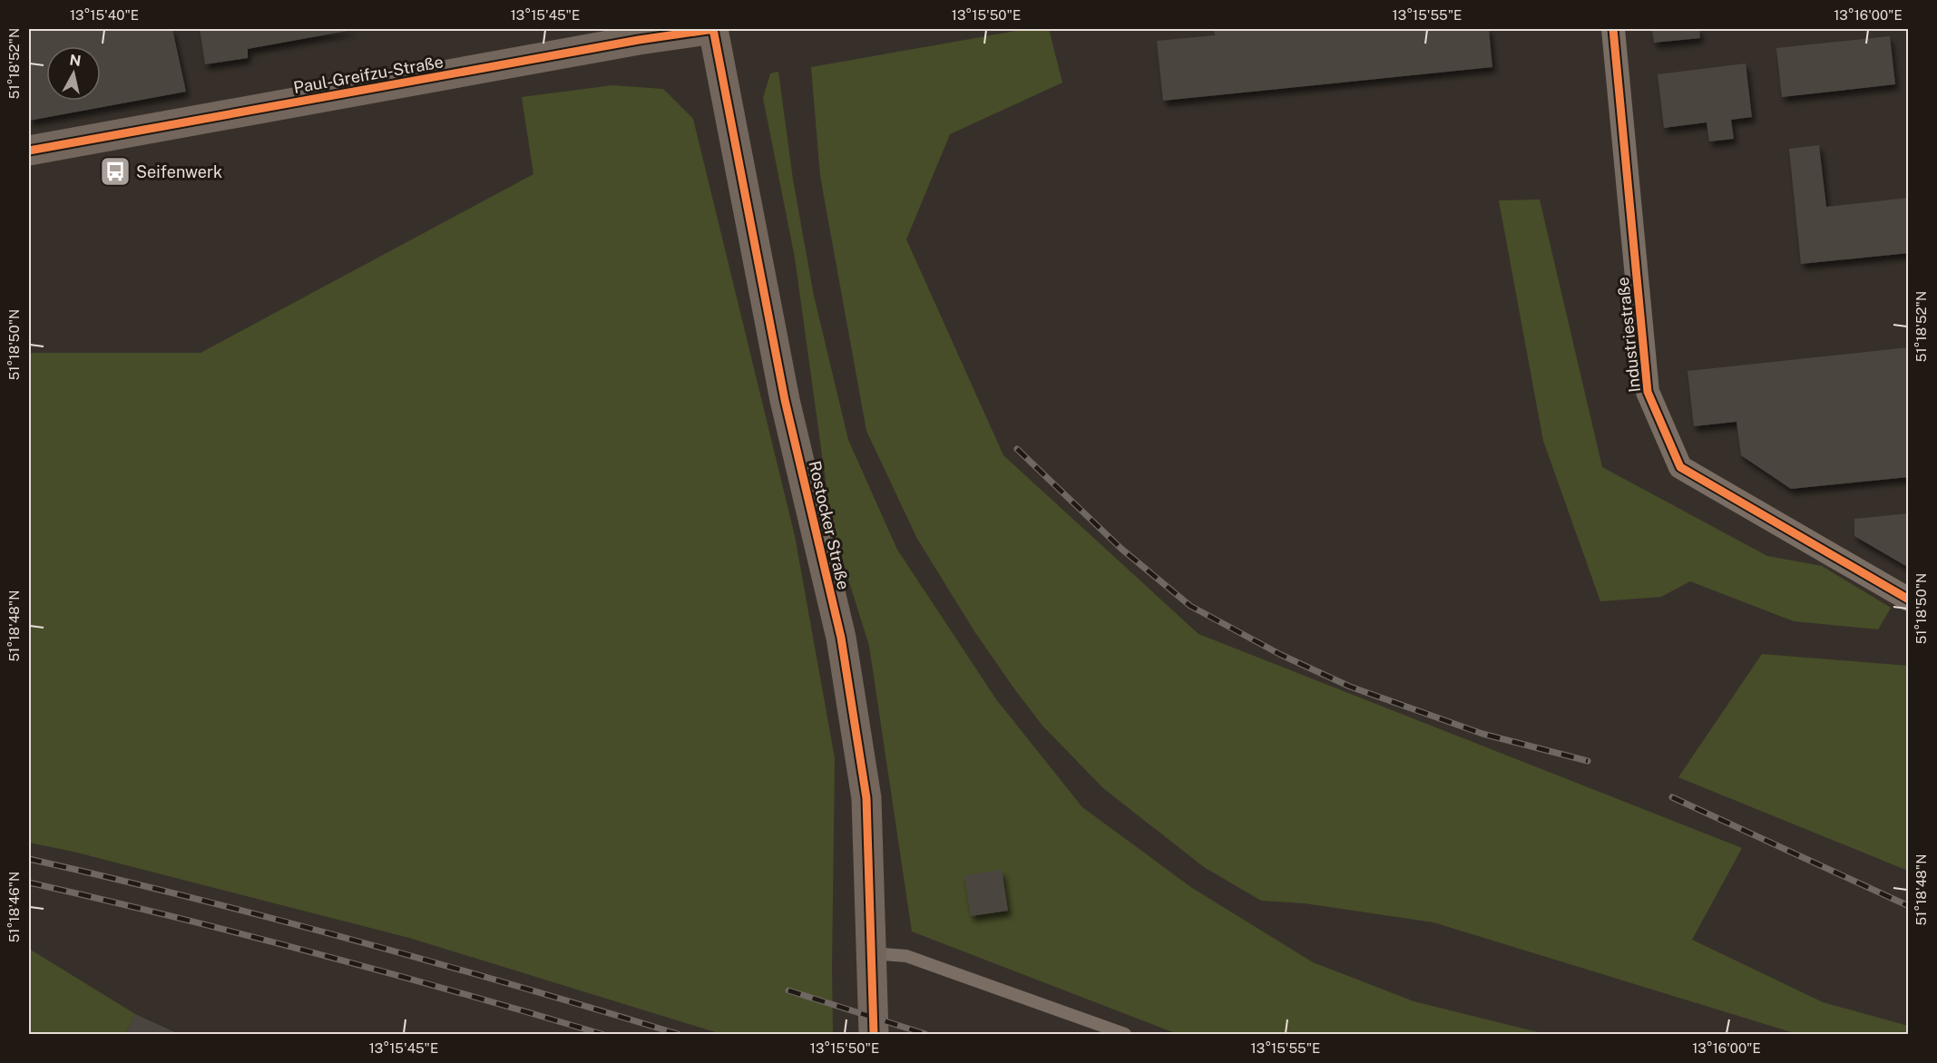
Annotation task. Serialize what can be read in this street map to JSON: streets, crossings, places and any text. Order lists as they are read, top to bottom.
{
  "streets": {
    "street": ["Paul-Greifzu-Straße", "Industriestraße", "Rostocker Straße"]
  },
  "crossings": [
    ["Paul-Greifzu-Straße", "Rostocker Straße"]
  ],
  "places": {
    "bus stop": ["Seifenwerk"]
  },
  "north": "top",
  "coordinates": [
    "13°15'40\"E",
    "13°15'45\"E",
    "13°15'50\"E",
    "13°15'55\"E",
    "13°16'00\"E",
    "51°18'52\"N",
    "51°18'50\"N",
    "51°18'48\"N",
    "51°18'46\"N"
  ]
}
